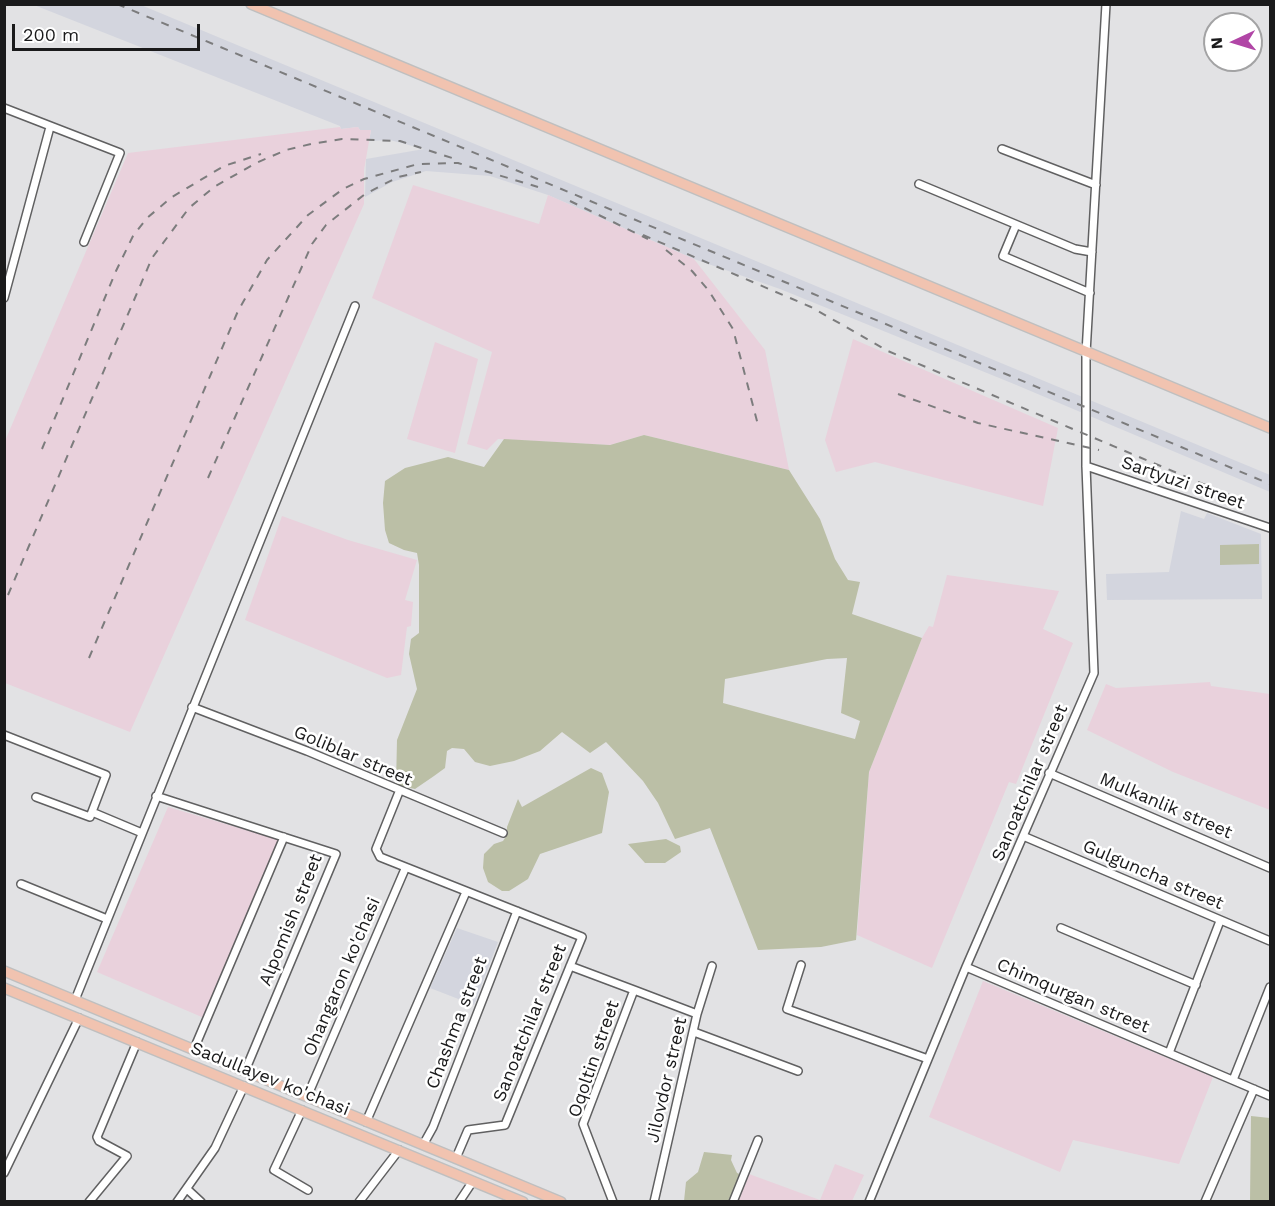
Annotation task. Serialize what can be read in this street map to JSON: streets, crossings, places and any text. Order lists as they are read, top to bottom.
{
  "streets": {
    "main road": ["Sadullayev ko'chasi"],
    "street": [
      "Sartyuzi street",
      "Goliblar street",
      "Sanoatchilar street",
      "Mulkanlik street",
      "Gulguncha street",
      "Alpomish street",
      "Ohangaron ko'chasi",
      "Chimqurgan street",
      "Chashma street",
      "Oqoltin street",
      "Jilovdor street"
    ]
  },
  "crossings": [
    ["Sartyuzi street", "Sanoatchilar street"],
    ["Sanoatchilar street", "Mulkanlik street"],
    ["Sanoatchilar street", "Gulguncha street"],
    ["Sanoatchilar street", "Chimqurgan street"],
    ["Sanoatchilar street", "Chashma street"],
    ["Sanoatchilar street", "Sadullayev ko'chasi"],
    ["Alpomish street", "Sadullayev ko'chasi"],
    ["Ohangaron ko'chasi", "Sadullayev ko'chasi"],
    ["Chashma street", "Sadullayev ko'chasi"],
    ["Oqoltin street", "Jilovdor street"]
  ],
  "scale_bar": "200 m",
  "north": "left"
}
